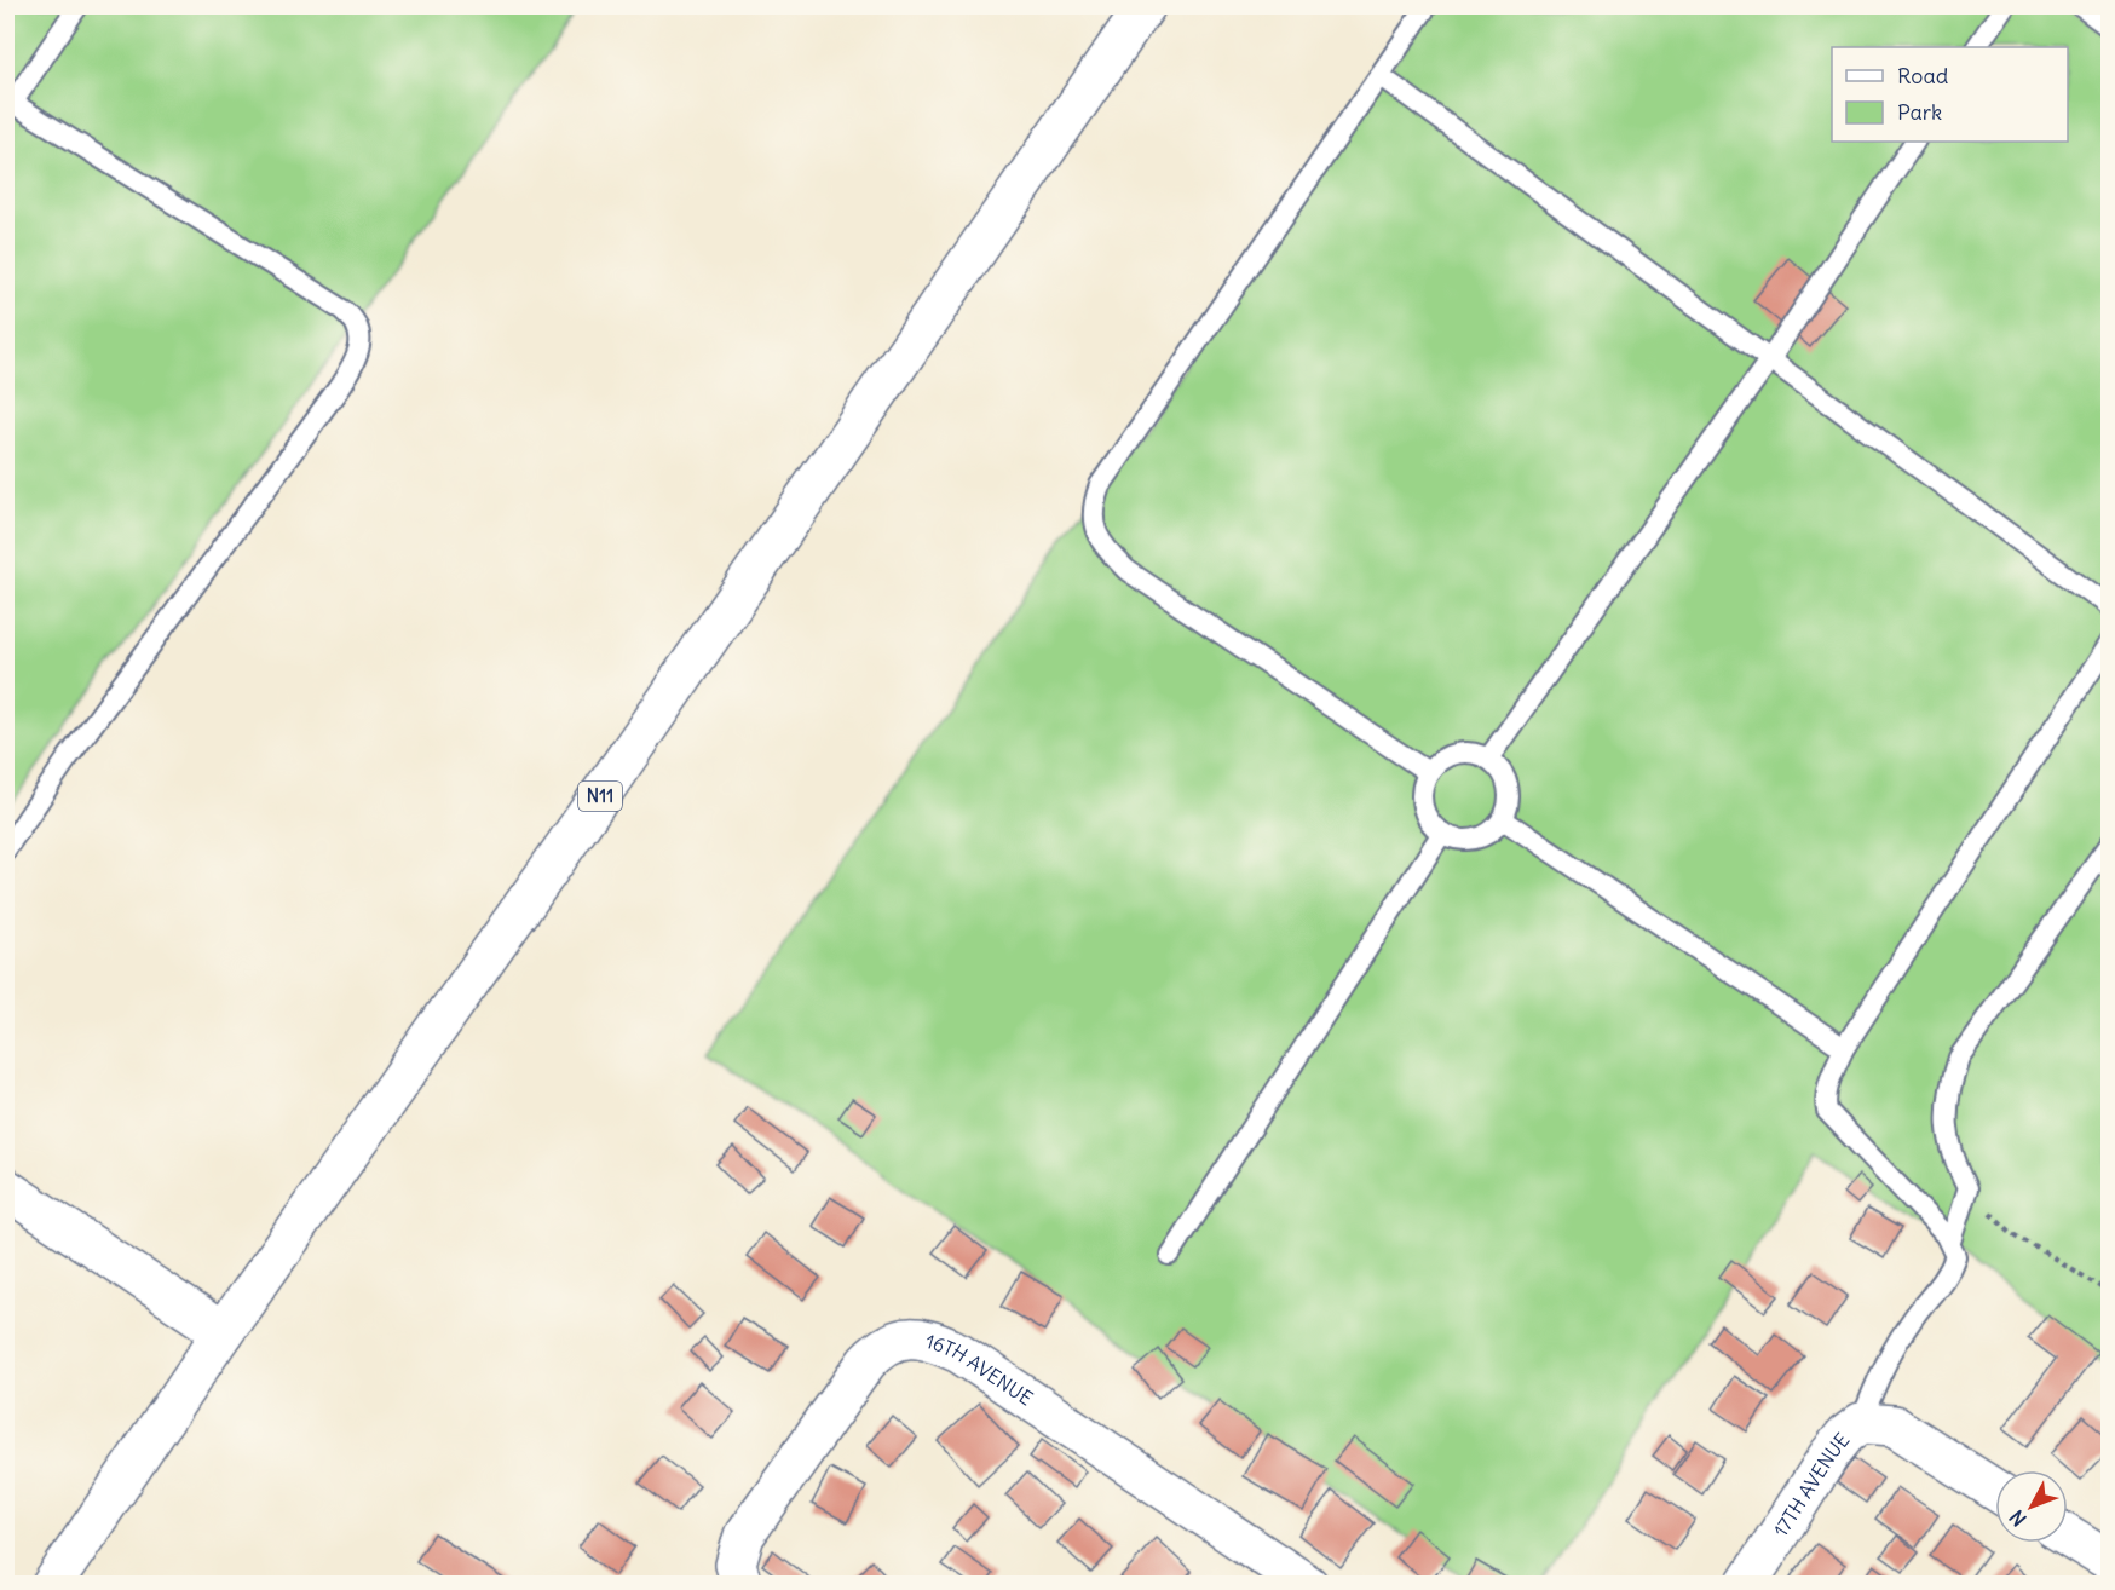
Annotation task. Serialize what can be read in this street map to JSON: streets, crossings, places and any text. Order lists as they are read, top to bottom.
{
  "streets": {
    "main road": ["N11", "16TH AVENUE", "17TH AVENUE"]
  },
  "legend": ["Road", "Park"],
  "north": "bottom left"
}
